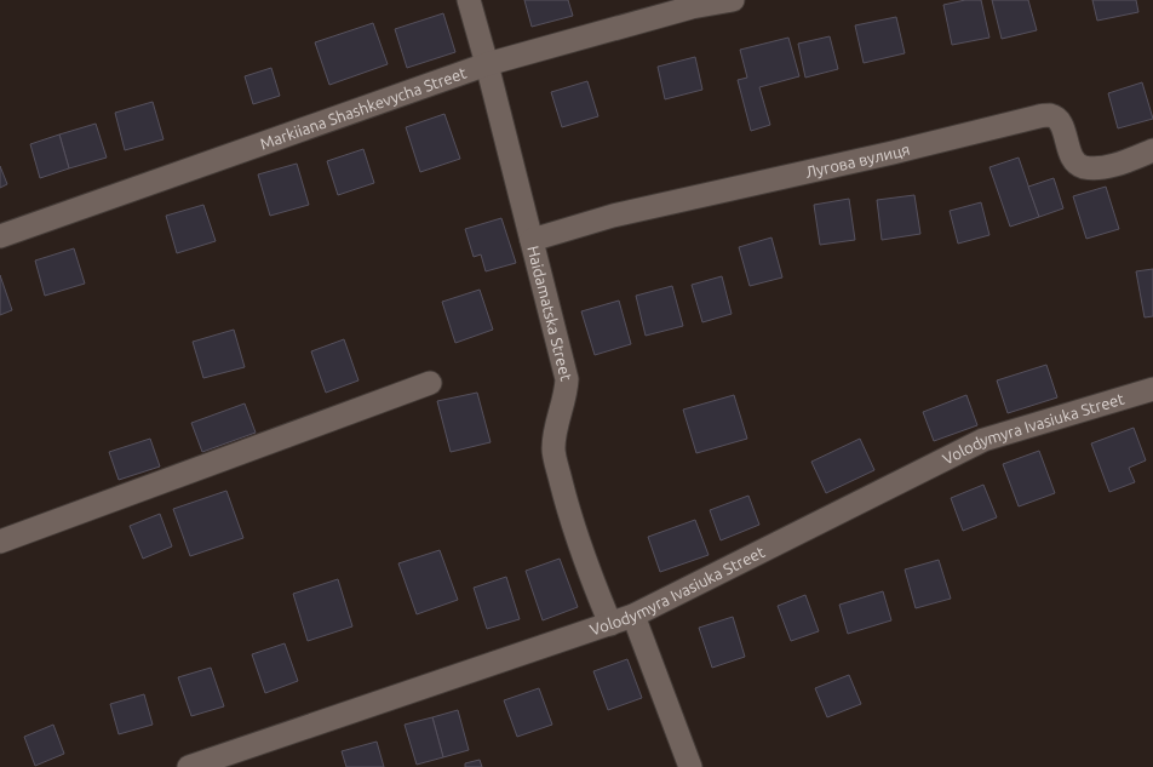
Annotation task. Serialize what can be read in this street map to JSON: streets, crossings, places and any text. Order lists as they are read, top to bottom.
{
  "streets": {
    "street": [
      "Markiiana Shashkevycha Street",
      "Лугова вулиця",
      "Haidamatska Street",
      "Volodymyra Ivasiuka Street"
    ]
  },
  "crossings": [
    ["Markiiana Shashkevycha Street", "Haidamatska Street"],
    ["Лугова вулиця", "Haidamatska Street"],
    ["Haidamatska Street", "Volodymyra Ivasiuka Street"]
  ]
}
